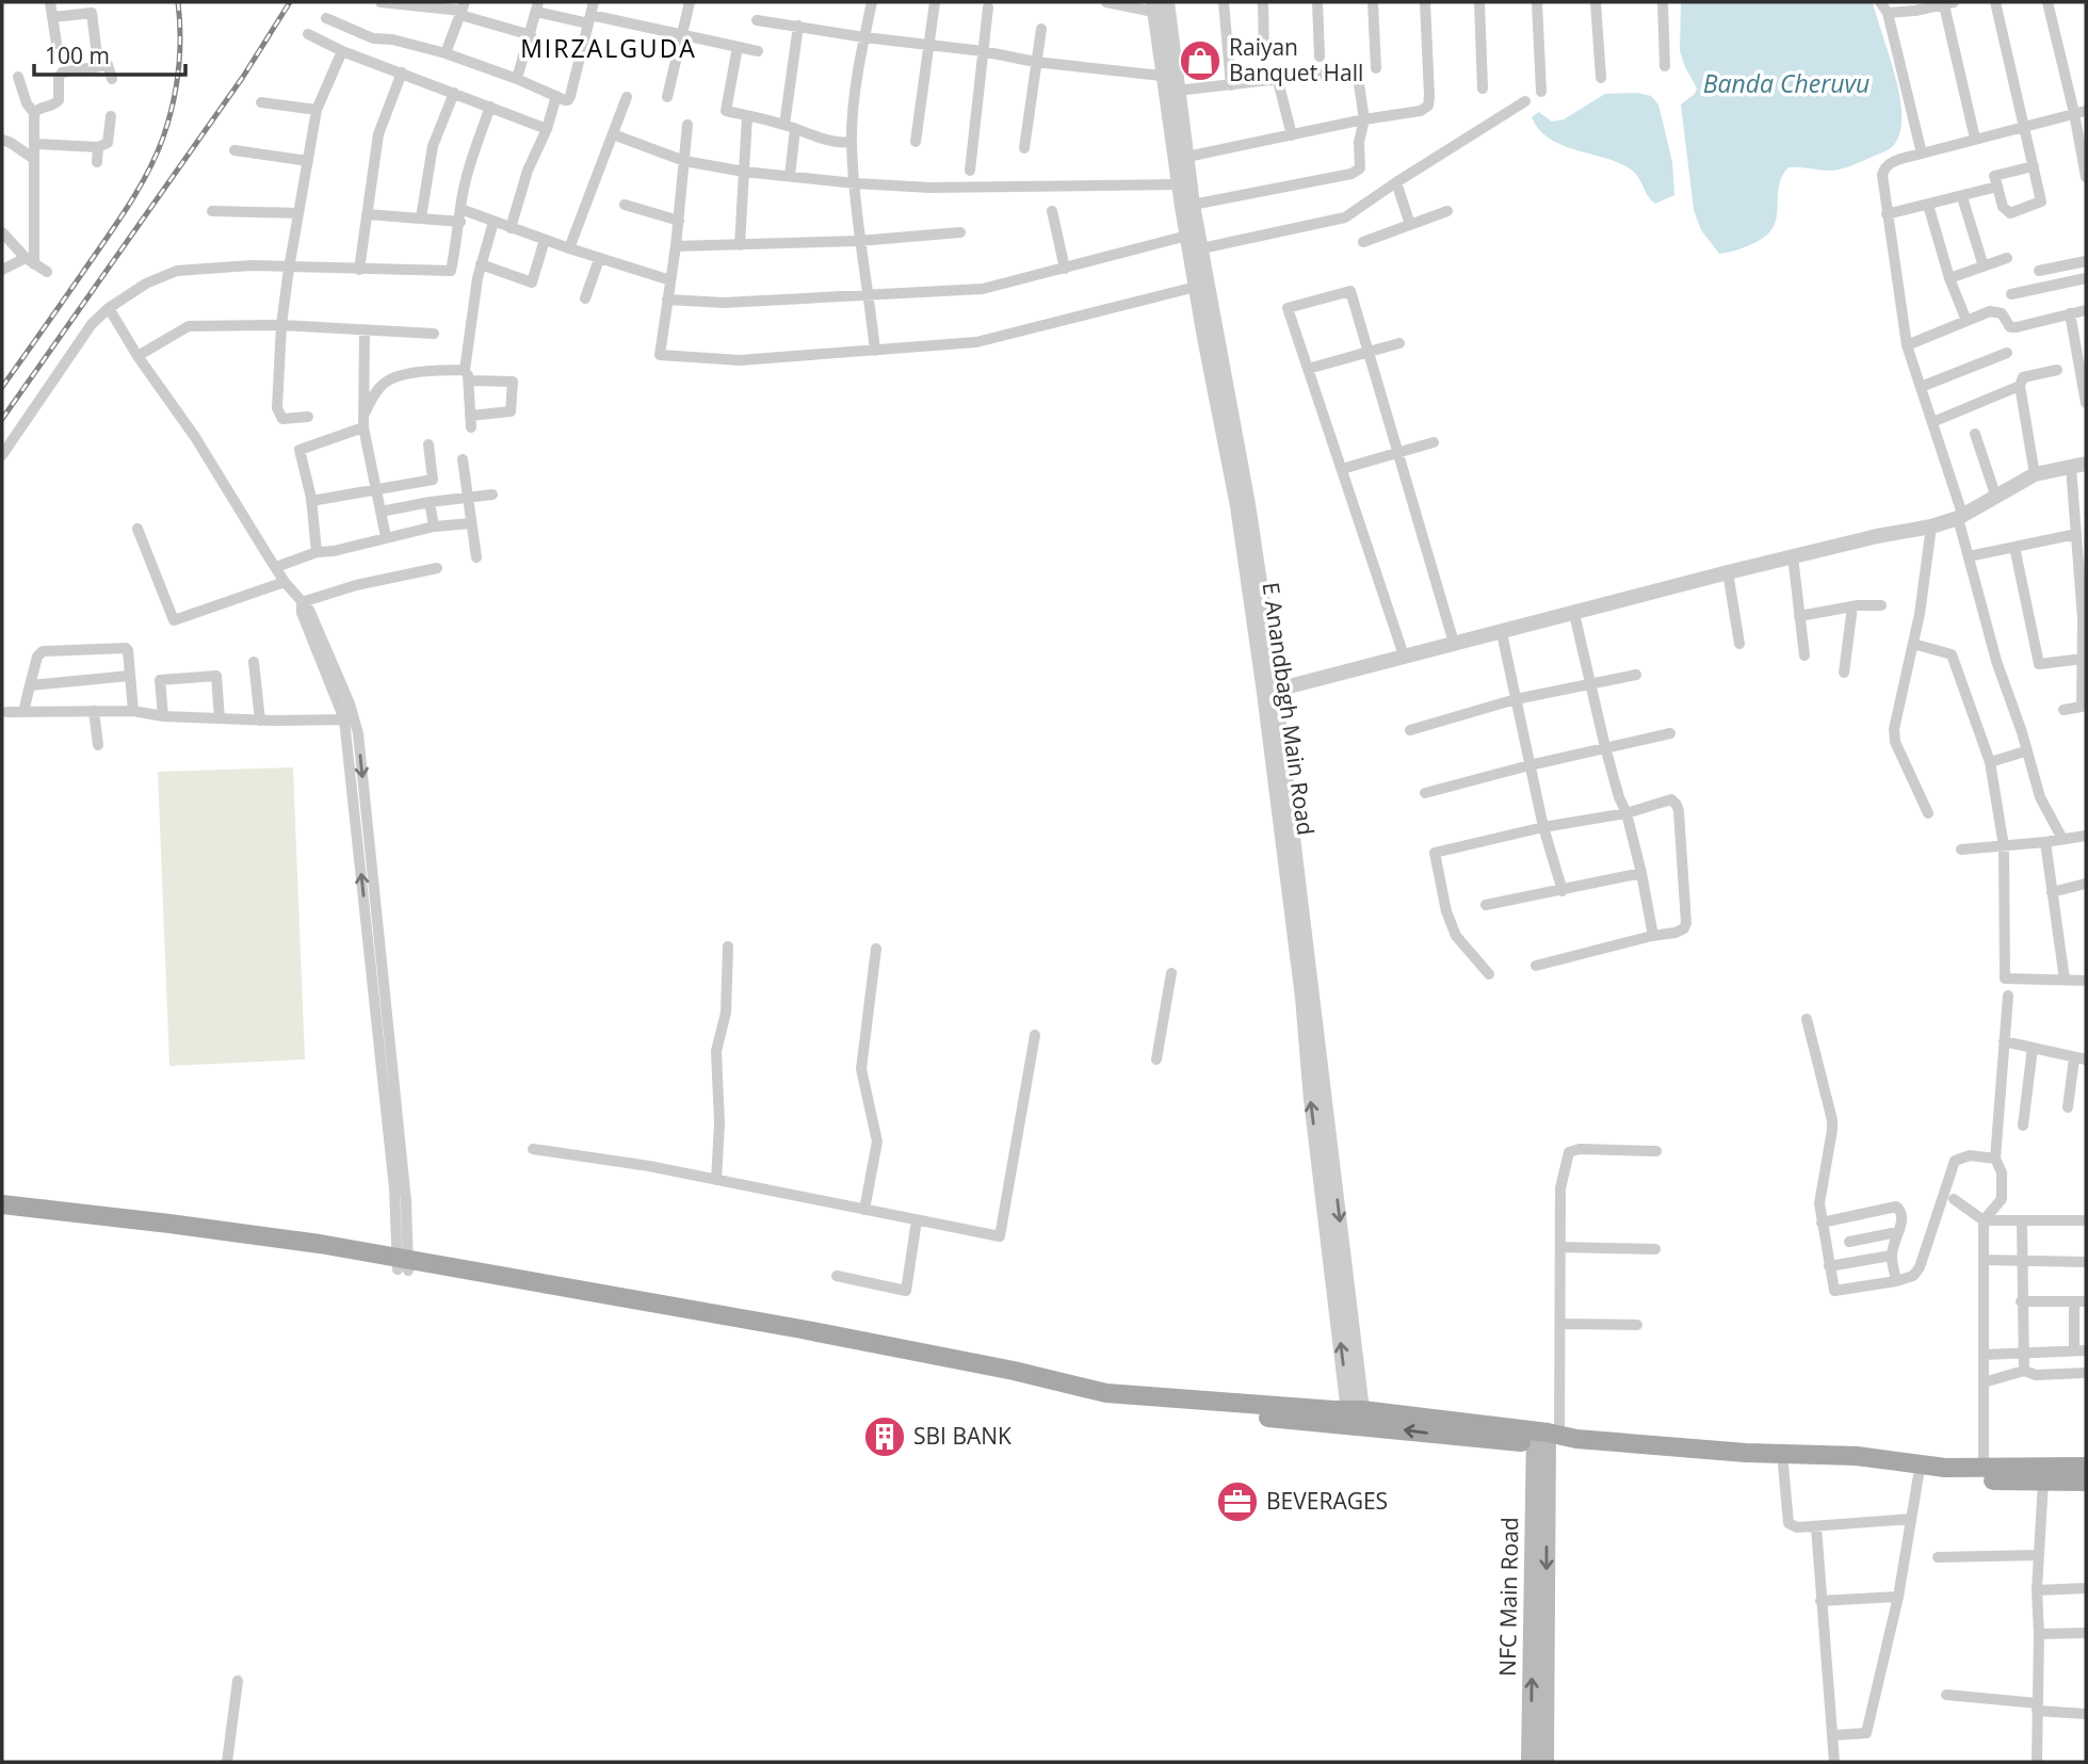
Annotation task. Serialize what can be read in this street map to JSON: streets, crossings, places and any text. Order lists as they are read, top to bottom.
{
  "streets": {
    "main road": ["NFC Main Road"],
    "street": ["E Anandbagh Main Road"]
  },
  "districts": ["MIRZALGUDA"],
  "water": ["Banda Cheruvu"],
  "places": {
    "shop": ["Raiyan Banquet Hall"],
    "building": ["SBI BANK"],
    "office": ["BEVERAGES"]
  },
  "scale_bar": "100 m"
}
